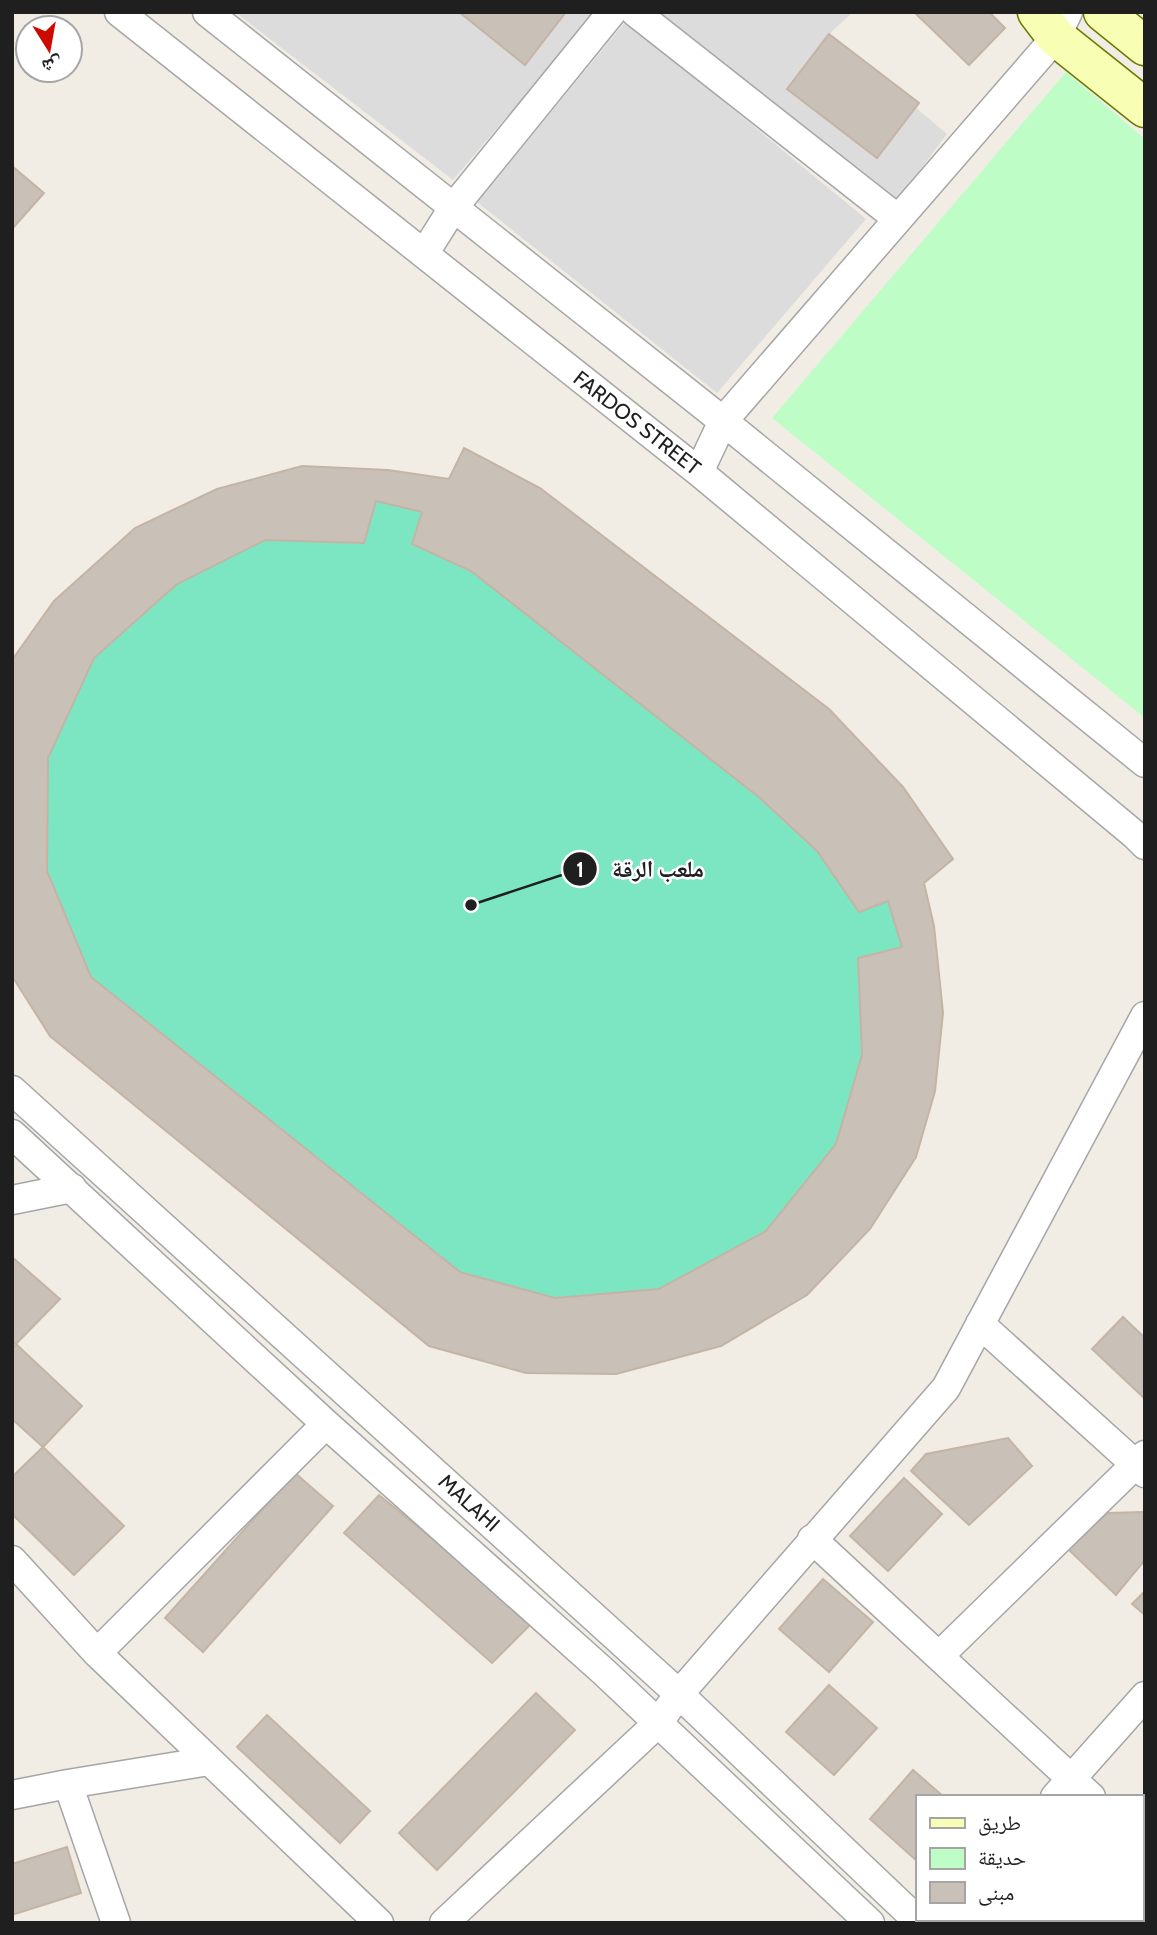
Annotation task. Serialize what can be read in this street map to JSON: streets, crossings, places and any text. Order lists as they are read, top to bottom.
{
  "streets": {
    "street": ["FARDOS STREET", "MALAHI"]
  },
  "places": ["ملعب الرقة"],
  "legend": ["طريق", "حديقة", "مبنى"],
  "north": "bottom"
}
